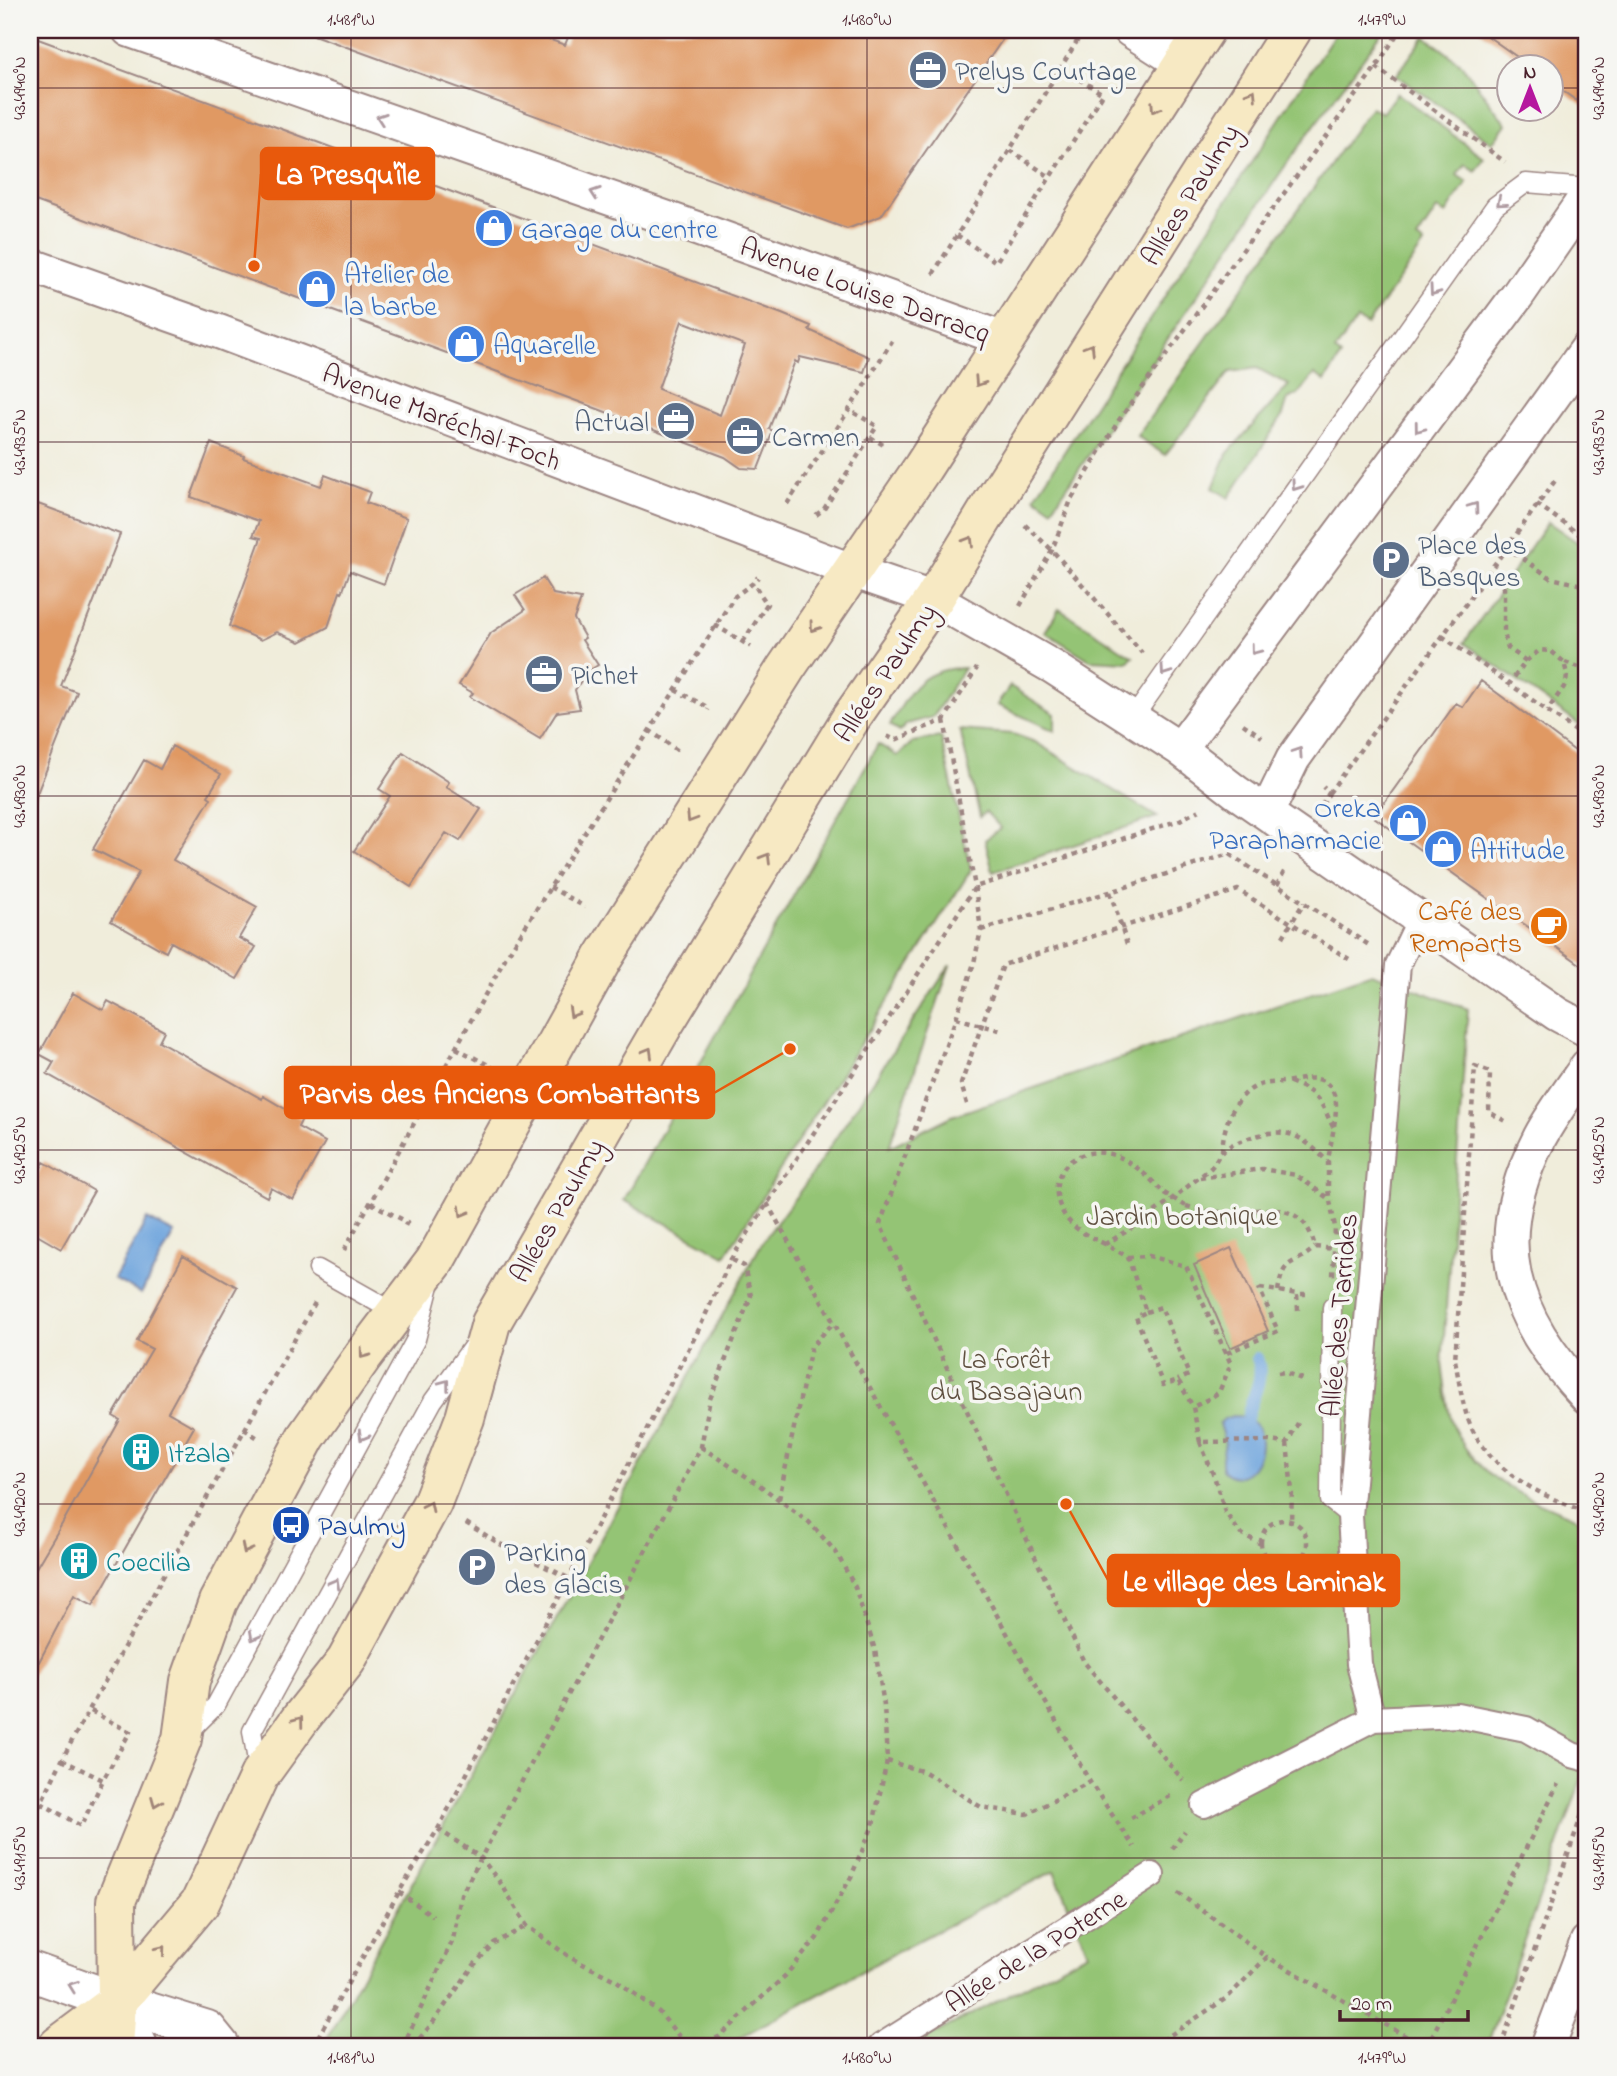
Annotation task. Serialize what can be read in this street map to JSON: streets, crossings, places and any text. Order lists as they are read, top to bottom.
{
  "streets": {
    "main road": ["Allées Paulmy"],
    "street": [
      "Avenue Louise Darracq",
      "Avenue Maréchal Foch",
      "Allée des Tarrides",
      "Allée de la Poterne"
    ]
  },
  "crossings": [
    ["Allées Paulmy", "Avenue Maréchal Foch"],
    ["Avenue Maréchal Foch", "Allée des Tarrides"]
  ],
  "one_way": ["Avenue Louise Darracq"],
  "parks": ["Jardin botanique", "La forêt du Basajaun"],
  "places": {
    "office": [
      "Prelys Courtage",
      "Actual",
      "Carmen",
      "Pichet"
    ],
    "shop": [
      "Garage du centre",
      "Atelier de la barbe",
      "Aquarelle",
      "Oreka Parapharmacie",
      "Attitude"
    ],
    "other": ["La Presqu'île", "Parvis des Anciens Combattants", "Le village des Laminak"],
    "parking": ["Place des Basques", "Parking des Glacis"],
    "cafe": ["Café des Remparts"],
    "building": ["Itzala", "Coecilia"],
    "bus stop": ["Paulmy"]
  },
  "scale_bar": "20 m",
  "north": "top",
  "coordinates": [
    "1.481°W",
    "1.480°W",
    "1.479°W",
    "43.4940°N",
    "43.4935°N",
    "43.4930°N",
    "43.4925°N",
    "43.4920°N",
    "43.4915°N"
  ]
}
